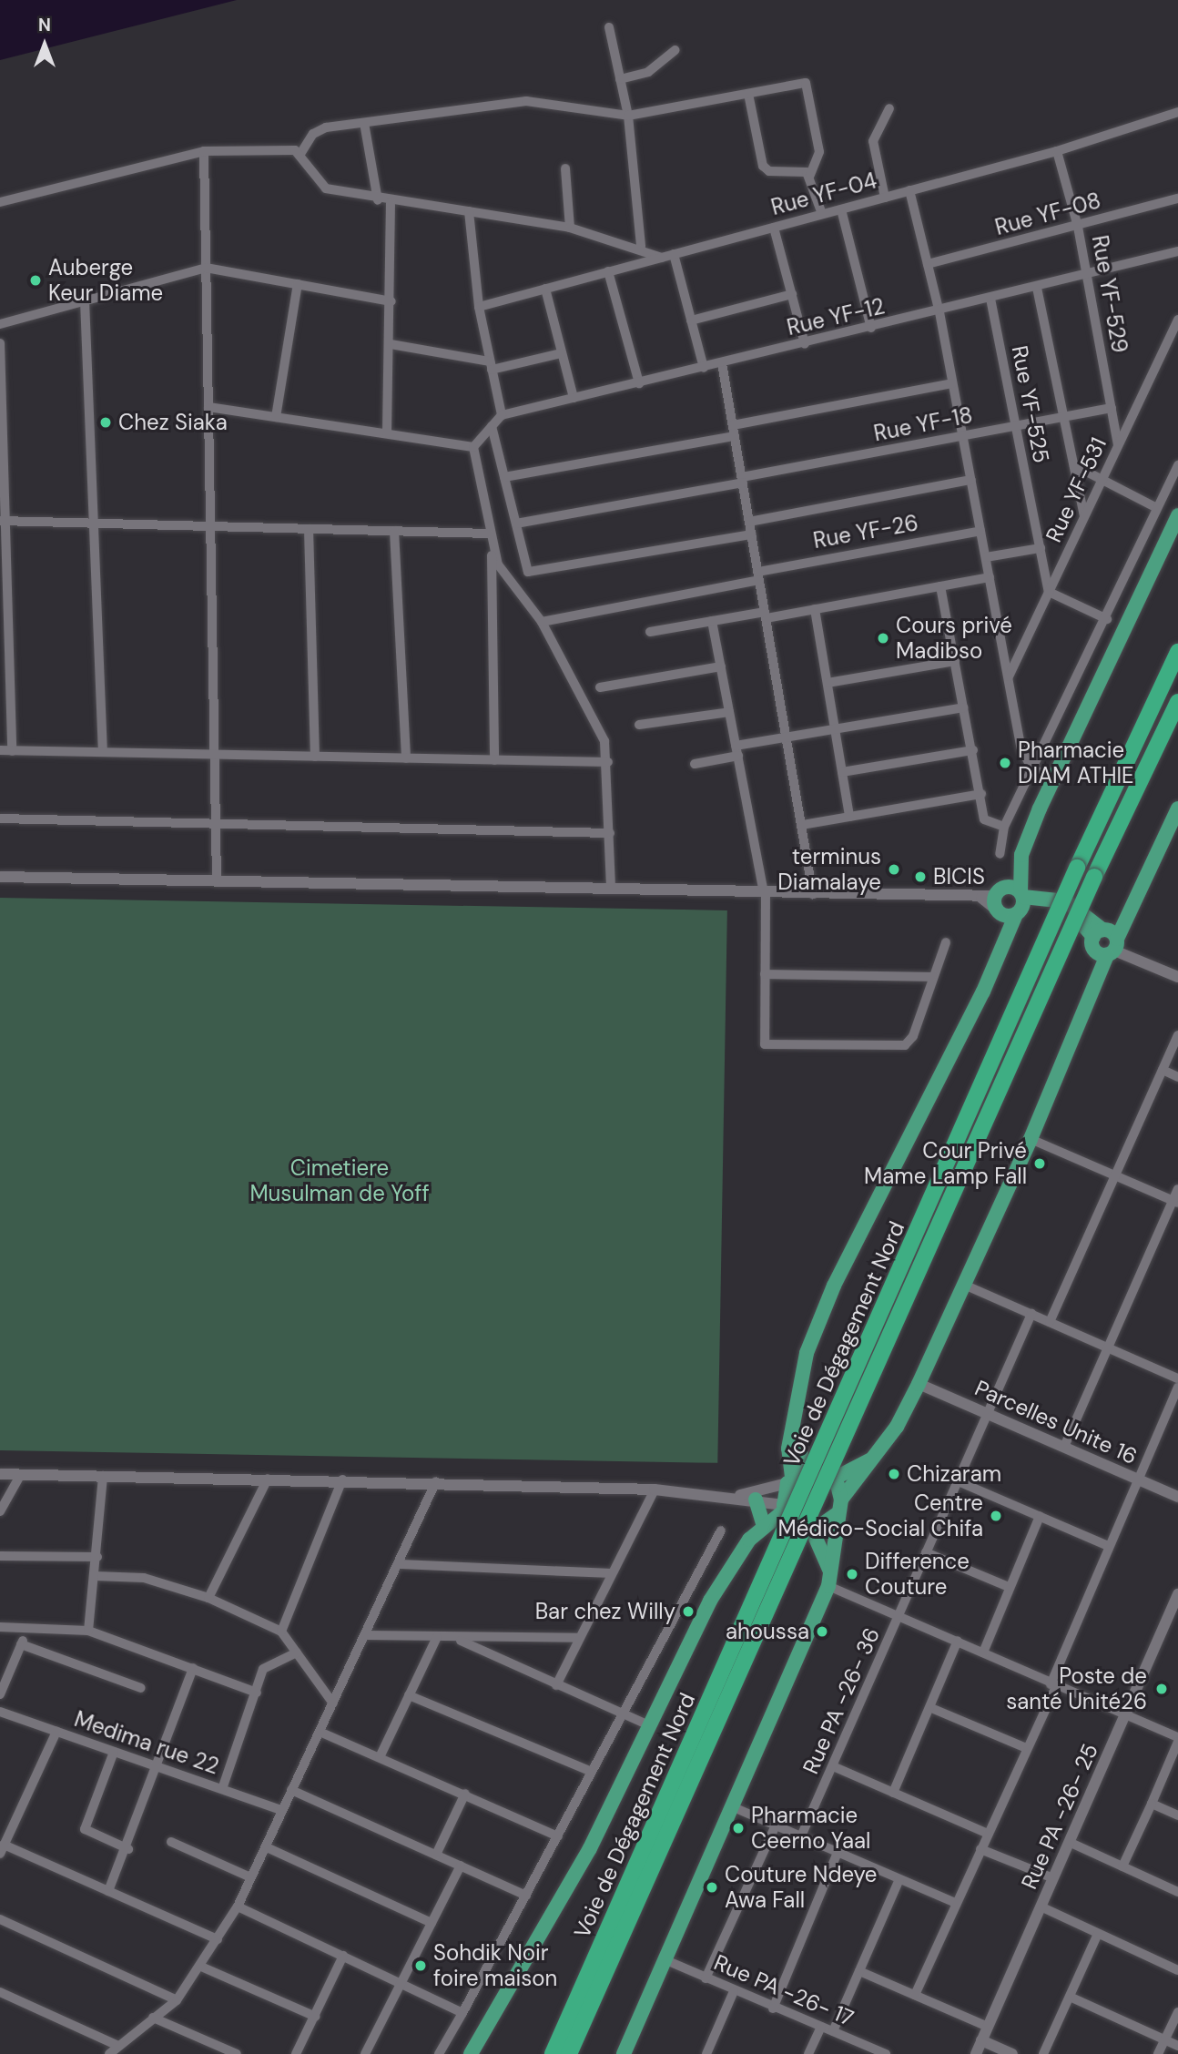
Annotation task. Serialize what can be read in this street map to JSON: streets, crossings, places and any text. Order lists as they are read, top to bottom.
{
  "streets": {
    "highway": ["Voie de Dégagement Nord"],
    "street": [
      "Rue YF-04",
      "Rue YF-08",
      "Rue YF-529",
      "Rue YF-12",
      "Rue YF-525",
      "Rue YF-18",
      "Rue YF-531",
      "Rue YF-26",
      "Parcelles Unite 16",
      "Rue PA -26- 36",
      "Medima rue 22",
      "Rue PA -26- 25",
      "Rue PA -26- 17"
    ]
  },
  "crossings": [
    ["Rue YF-04", "Rue YF-529"],
    ["Rue YF-08", "Rue YF-529"],
    ["Rue YF-529", "Rue YF-12"],
    ["Rue YF-529", "Rue YF-18"],
    ["Rue YF-529", "Rue YF-531"],
    ["Rue YF-12", "Rue YF-525"],
    ["Rue YF-525", "Rue YF-18"],
    ["Rue YF-525", "Rue YF-531"],
    ["Parcelles Unite 16", "Rue PA -26- 36"]
  ],
  "parks": ["Cimetiere Musulman de Yoff"],
  "places": [
    "Auberge Keur Diame",
    "Chez Siaka",
    "Cours privé Madibso",
    "Pharmacie DIAM ATHIE",
    "terminus Diamalaye",
    "BICIS",
    "Cour Privé Mame Lamp Fall",
    "Chizaram",
    "Centre Médico-Social Chifa",
    "Difference Couture",
    "Bar chez Willy",
    "ahoussa",
    "Poste de santé Unité26",
    "Pharmacie Ceerno Yaal",
    "Couture Ndeye Awa Fall",
    "Sohdik Noir foire maison"
  ],
  "north": "top"
}
